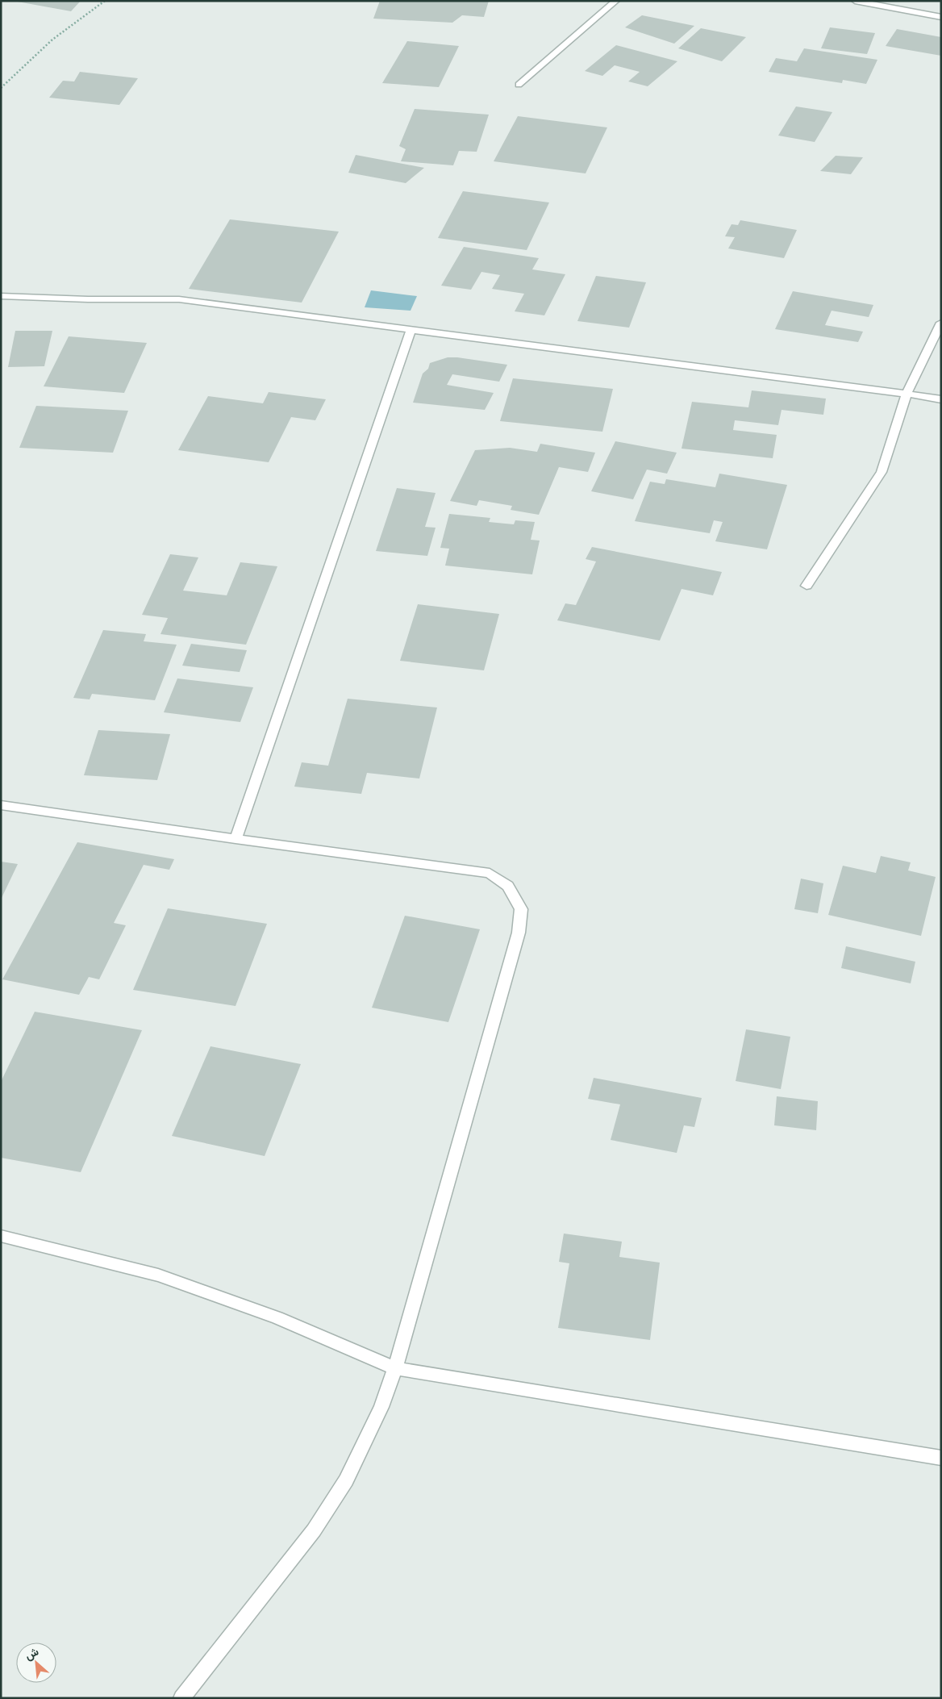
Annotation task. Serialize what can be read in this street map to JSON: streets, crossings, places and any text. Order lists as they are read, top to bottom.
{
  "north": "top left"
}
